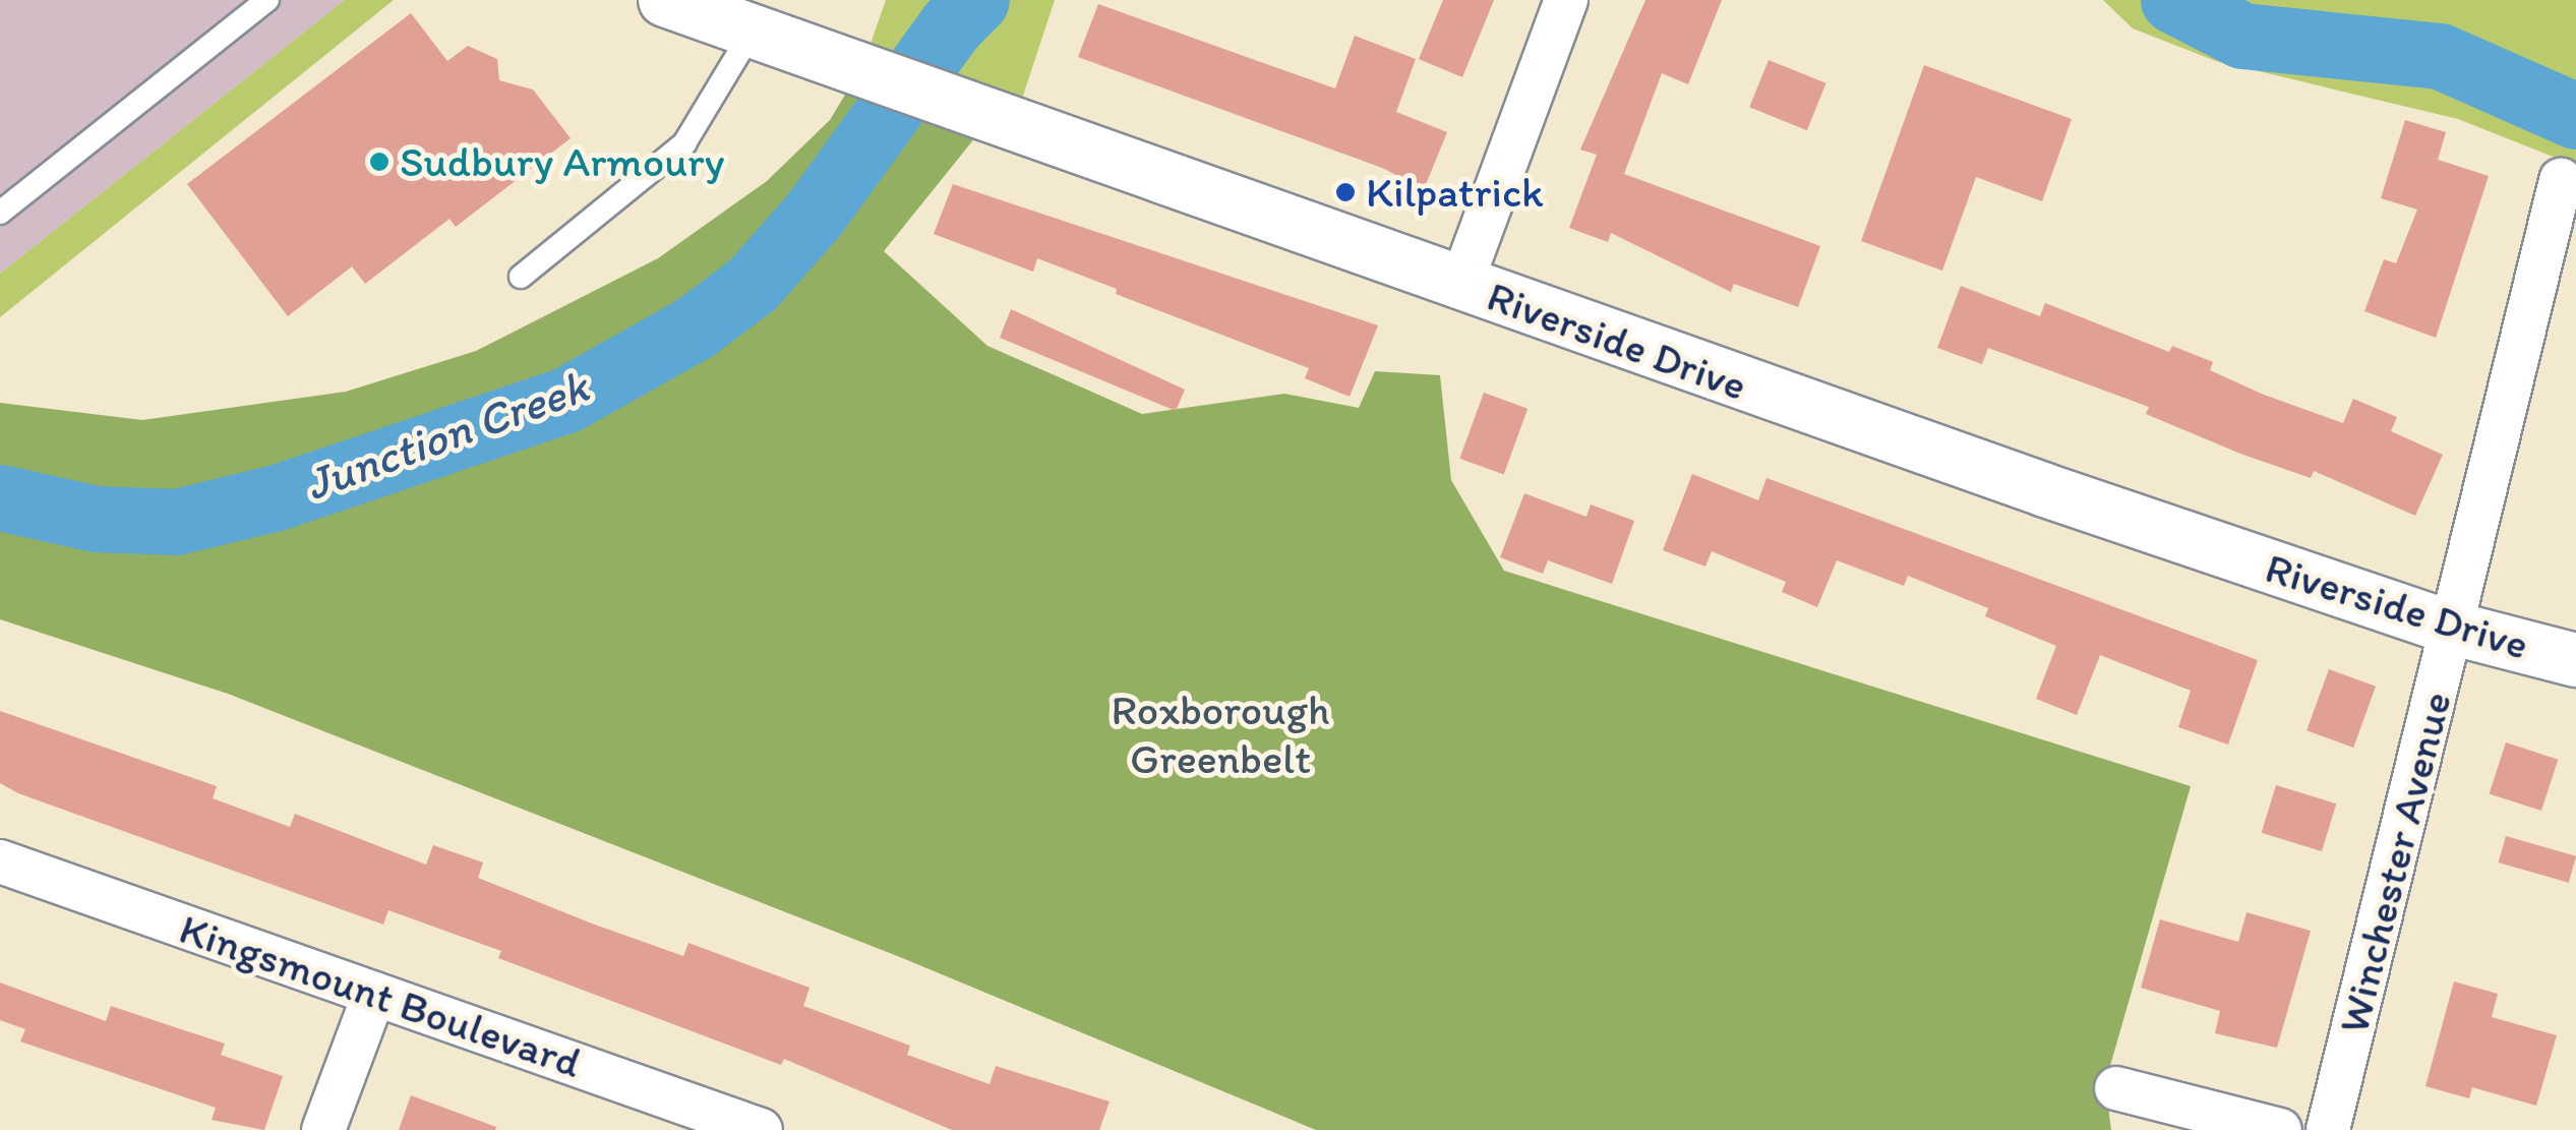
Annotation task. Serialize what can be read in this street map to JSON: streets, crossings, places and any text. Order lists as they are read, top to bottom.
{
  "streets": {
    "street": ["Riverside Drive", "Winchester Avenue", "Kingsmount Boulevard"]
  },
  "crossings": [
    ["Riverside Drive", "Winchester Avenue"]
  ],
  "water": ["Junction Creek"],
  "parks": ["Roxborough Greenbelt"],
  "places": ["Sudbury Armoury", "Kilpatrick"]
}
